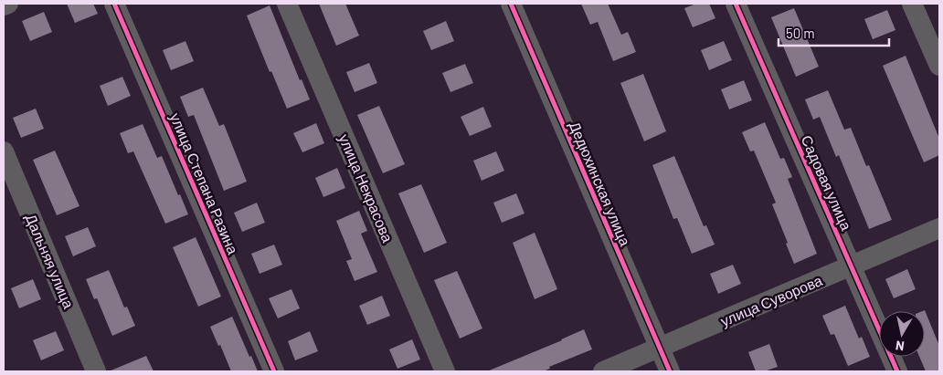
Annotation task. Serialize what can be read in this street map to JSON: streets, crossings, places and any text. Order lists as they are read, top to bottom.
{
  "streets": {
    "street": [
      "Садовая улица",
      "улица Степана Разина",
      "Дедюхинская улица",
      "улица Некрасова",
      "Дальняя улица",
      "улица Суворова"
    ]
  },
  "crossings": [
    ["Садовая улица", "улица Суворова"],
    ["Дедюхинская улица", "улица Суворова"]
  ],
  "scale_bar": "50 m",
  "north": "bottom"
}
